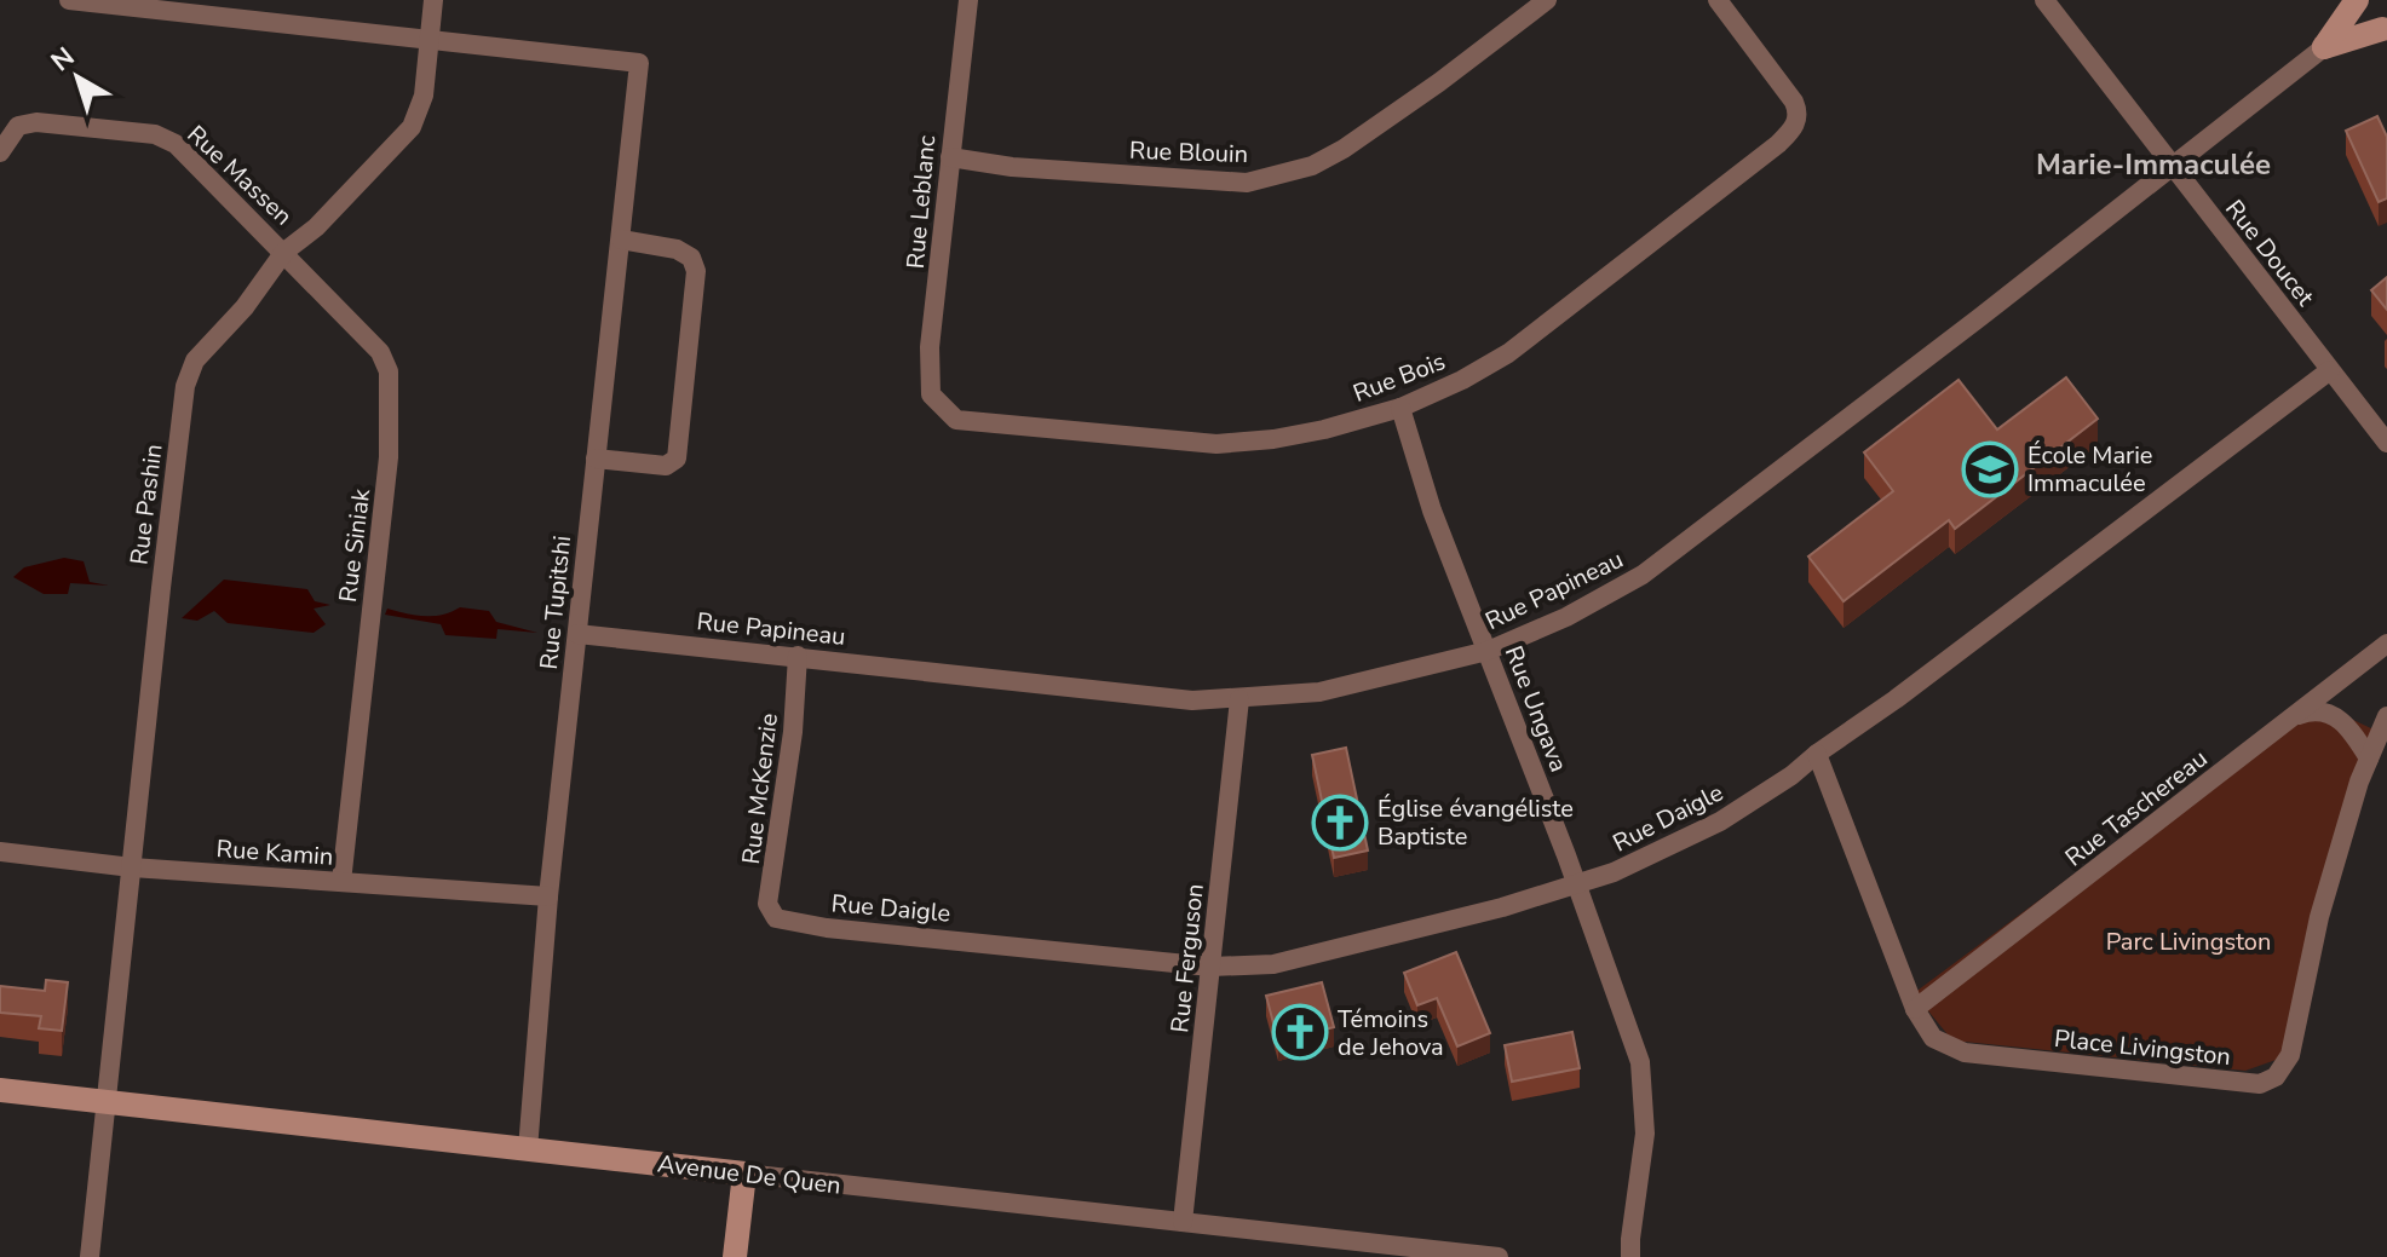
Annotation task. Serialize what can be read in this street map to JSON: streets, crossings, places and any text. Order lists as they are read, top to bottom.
{
  "streets": {
    "street": [
      "Rue Blouin",
      "Rue Massen",
      "Rue Leblanc",
      "Rue Doucet",
      "Rue Bois",
      "Rue Pashin",
      "Rue Siniak",
      "Rue Papineau",
      "Rue Tupitshi",
      "Rue Ungava",
      "Rue McKenzie",
      "Rue Taschereau",
      "Rue Daigle",
      "Rue Kamin",
      "Rue Ferguson",
      "Place Livingston",
      "Avenue De Quen"
    ]
  },
  "crossings": [
    ["Rue Blouin", "Rue Leblanc"],
    ["Rue Massen", "Rue Pashin"],
    ["Rue Massen", "Rue Siniak"],
    ["Rue Leblanc", "Rue Bois"],
    ["Rue Doucet", "Rue Papineau"],
    ["Rue Doucet", "Rue Daigle"],
    ["Rue Bois", "Rue Ungava"],
    ["Rue Pashin", "Rue Siniak"],
    ["Rue Pashin", "Rue Tupitshi"],
    ["Rue Pashin", "Rue Kamin"],
    ["Rue Pashin", "Avenue De Quen"],
    ["Rue Siniak", "Rue Kamin"],
    ["Rue Papineau", "Rue Tupitshi"],
    ["Rue Papineau", "Rue Ungava"],
    ["Rue Papineau", "Rue McKenzie"],
    ["Rue Papineau", "Rue Ferguson"],
    ["Rue Tupitshi", "Rue Kamin"],
    ["Rue Tupitshi", "Avenue De Quen"],
    ["Rue Ungava", "Rue Daigle"],
    ["Rue McKenzie", "Rue Daigle"],
    ["Rue Taschereau", "Place Livingston"],
    ["Rue Daigle", "Rue Ferguson"],
    ["Rue Daigle", "Place Livingston"],
    ["Rue Ferguson", "Avenue De Quen"]
  ],
  "districts": ["Marie-Immaculée"],
  "parks": ["Parc Livingston"],
  "places": {
    "school or university": ["École Marie Immaculée"],
    "church": ["Église évangéliste Baptiste", "Témoins de Jehova"]
  },
  "north": "top left"
}
